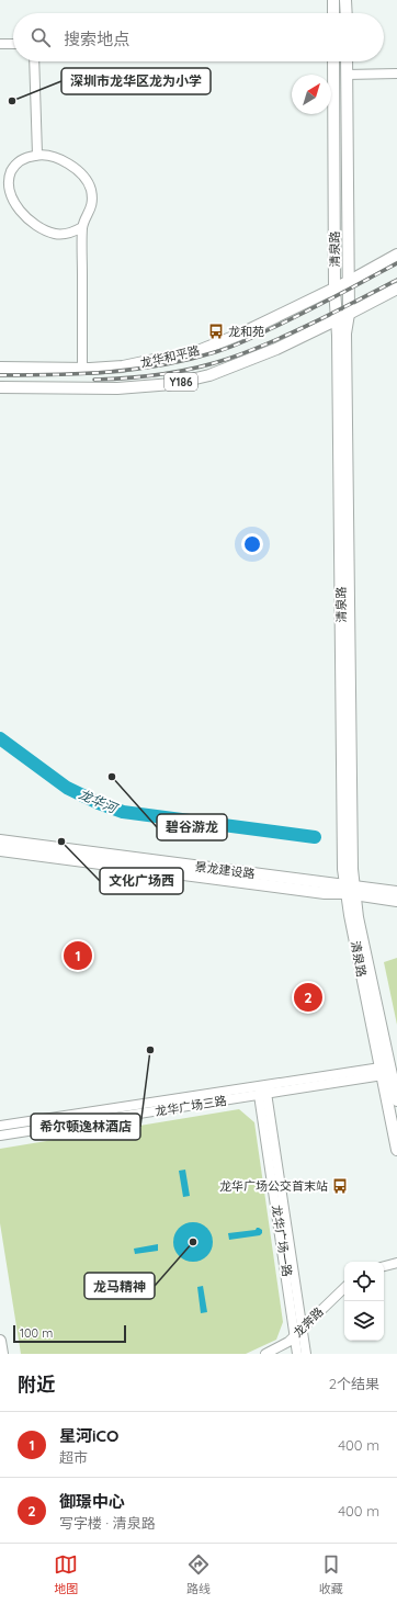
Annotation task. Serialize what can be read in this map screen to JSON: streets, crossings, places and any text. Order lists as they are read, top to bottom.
{
  "streets": {
    "main road": [
      "清泉路",
      "龙华和平路",
      "Y186",
      "景龙建设路"
    ],
    "street": ["龙华广场三路", "龙华广场一路", "龙奔路"]
  },
  "crossings": [
    ["清泉路", "龙华和平路"],
    ["清泉路", "景龙建设路"],
    ["清泉路", "龙华广场三路"],
    ["龙华广场三路", "龙华广场一路"],
    ["龙华广场一路", "龙奔路"]
  ],
  "water": ["龙华河"],
  "places": {
    "other": [
      "深圳市龙华区龙为小学",
      "碧谷游龙",
      "文化广场西",
      "希尔顿逸林酒店",
      "龙马精神"
    ],
    "bus stop": ["龙和苑", "龙华广场公交首末站"]
  },
  "scale_bar": "100 m",
  "north": "top right",
  "page": {
    "search": "搜索地点",
    "pins": ["1", "2"],
    "scale": "100 m",
    "heading": ["附近", "2个结果"],
    "list": [
      {
        "mark": "1",
        "name": "星河iCO",
        "note": "超市",
        "value": "400 m"
      },
      {
        "mark": "2",
        "name": "御璟中心",
        "note": "写字楼 · 清泉路",
        "value": "400 m"
      }
    ],
    "nav": ["地图", "路线", "收藏"]
  }
}
